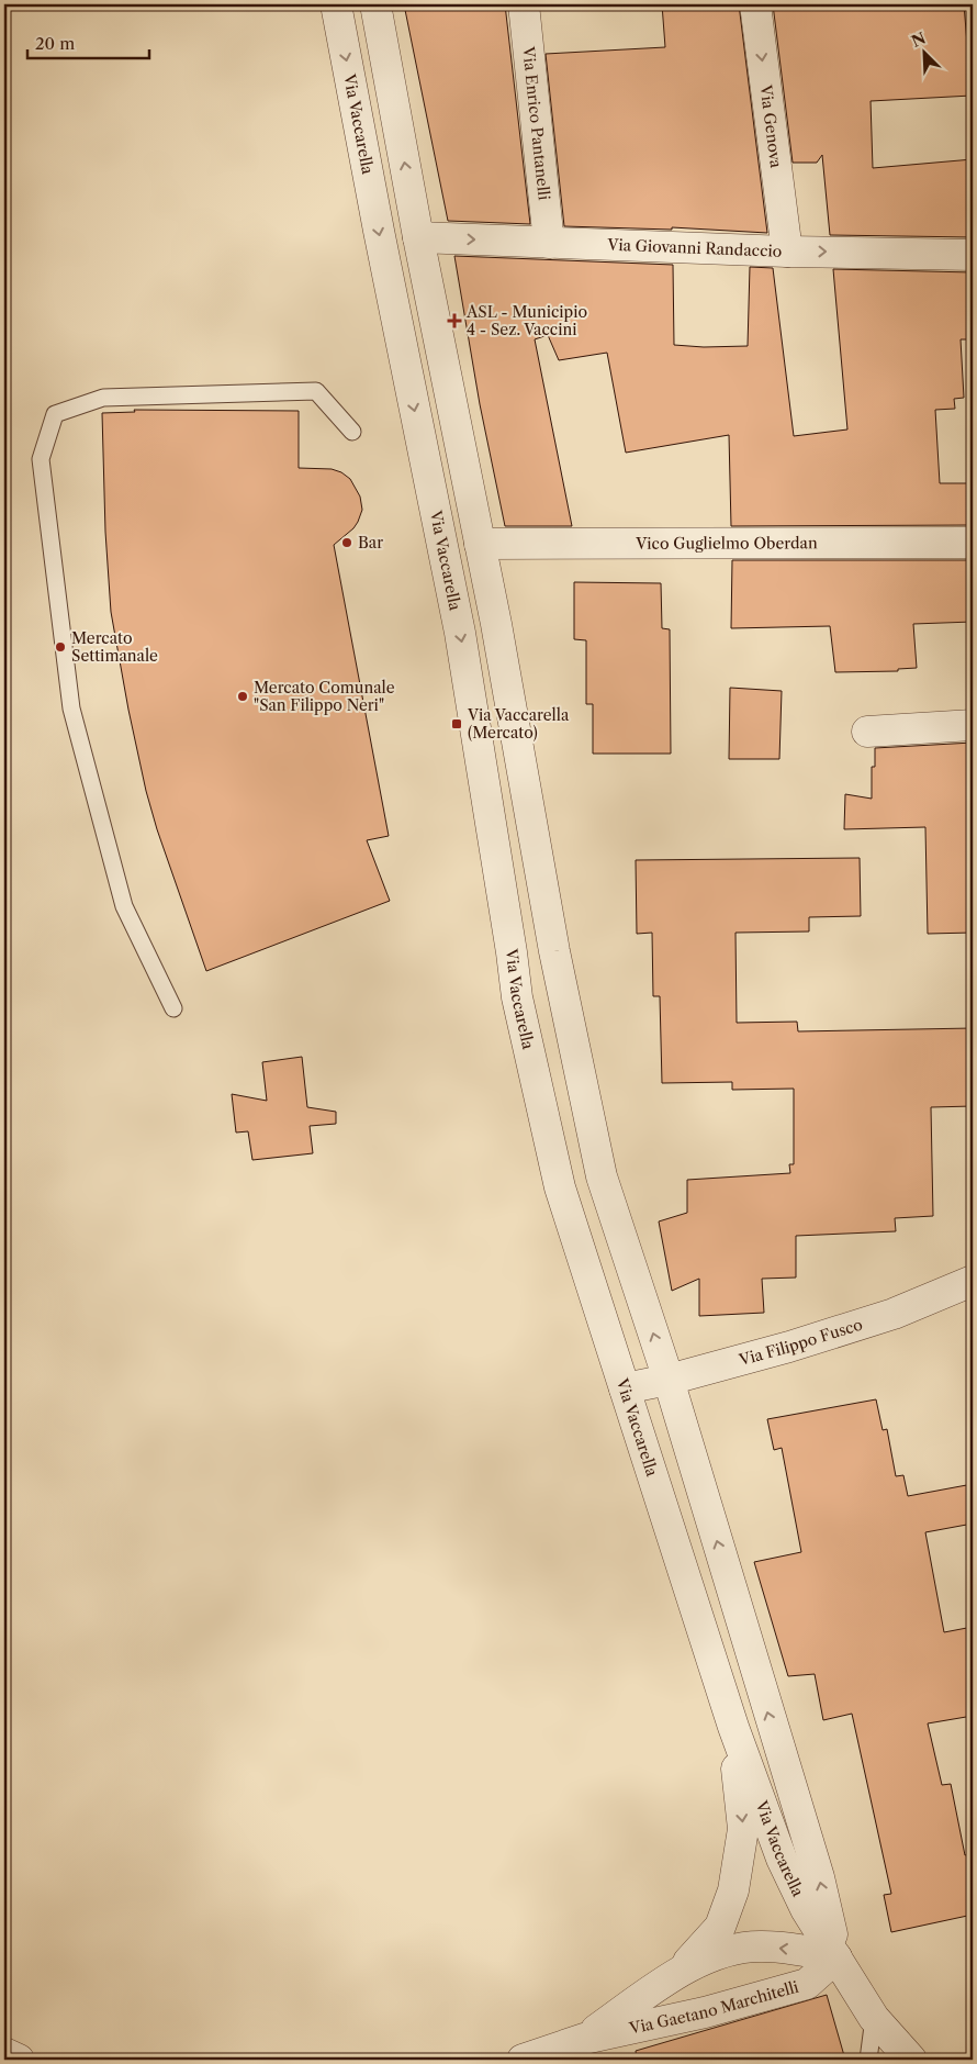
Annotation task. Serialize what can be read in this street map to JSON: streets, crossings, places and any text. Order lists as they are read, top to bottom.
{
  "streets": {
    "street": [
      "Via Enrico Pantanelli",
      "Via Vaccarella",
      "Via Genova",
      "Via Giovanni Randaccio",
      "Vico Guglielmo Oberdan",
      "Via Filippo Fusco",
      "Via Gaetano Marchitelli"
    ]
  },
  "crossings": [
    ["Via Enrico Pantanelli", "Via Giovanni Randaccio"],
    ["Via Vaccarella", "Via Giovanni Randaccio"],
    ["Via Vaccarella", "Vico Guglielmo Oberdan"],
    ["Via Vaccarella", "Via Filippo Fusco"],
    ["Via Vaccarella", "Via Gaetano Marchitelli"],
    ["Via Genova", "Via Giovanni Randaccio"]
  ],
  "one_way": ["Via Genova", "Via Giovanni Randaccio"],
  "places": {
    "health": ["ASL - Municipio 4 - Sez. Vaccini"],
    "other": ["Bar", "Mercato Settimanale", "Mercato Comunale \"San Filippo Neri\""],
    "transit": ["Via Vaccarella (Mercato)"]
  },
  "scale_bar": "20 m",
  "north": "top left"
}
